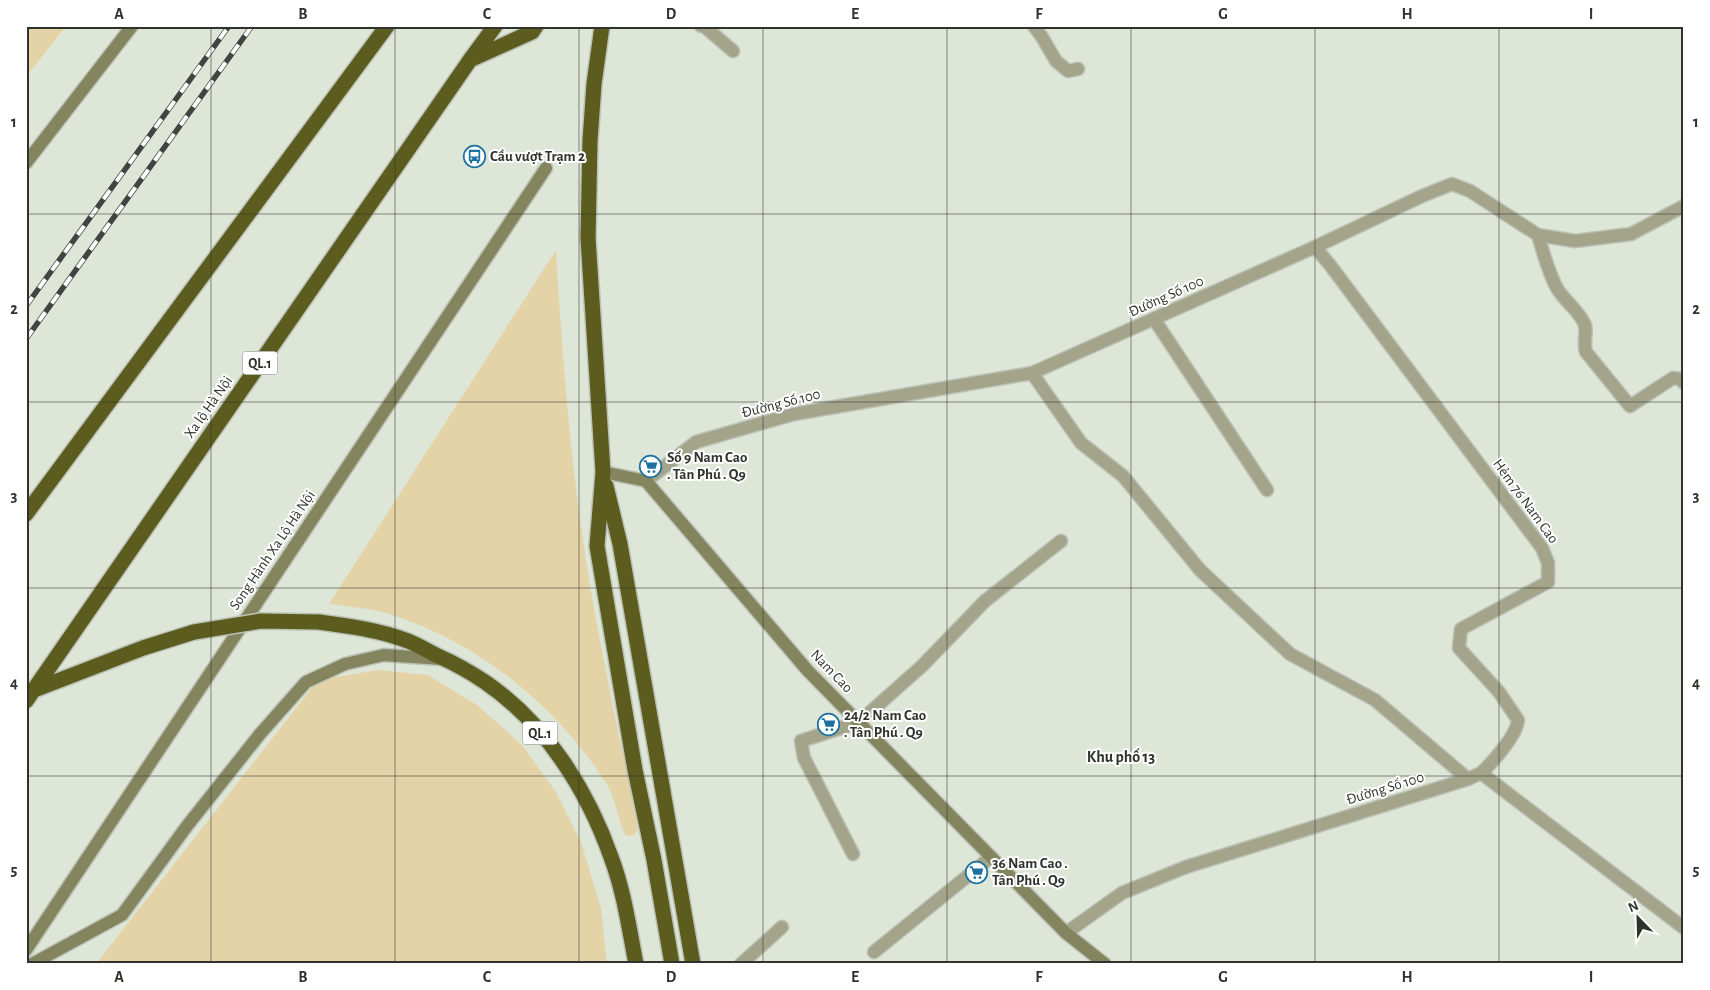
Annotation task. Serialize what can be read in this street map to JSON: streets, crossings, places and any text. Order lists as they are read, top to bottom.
{
  "streets": {
    "highway": ["QL.1", "Xa lộ Hà Nội"],
    "main road": ["Song Hành Xa Lộ Hà Nội", "Nam Cao"],
    "street": ["Đường Số 100", "Hẻm 76 Nam Cao"]
  },
  "crossings": [
    ["Đường Số 100", "Hẻm 76 Nam Cao"],
    ["Đường Số 100", "Nam Cao"],
    ["QL.1", "Xa lộ Hà Nội"]
  ],
  "districts": ["Khu phố 13"],
  "places": {
    "bus stop": ["Cầu vượt Trạm 2"],
    "supermarket": ["Số 9 Nam Cao . Tân Phú . Q9", "24/2 Nam Cao . Tân Phú . Q9", "36 Nam Cao . Tân Phú . Q9"]
  },
  "north": "top left",
  "grid": {
    "columns": [
      "A",
      "B",
      "C",
      "D",
      "E",
      "F",
      "G",
      "H",
      "I"
    ],
    "rows": [
      "1",
      "2",
      "3",
      "4",
      "5"
    ]
  }
}
